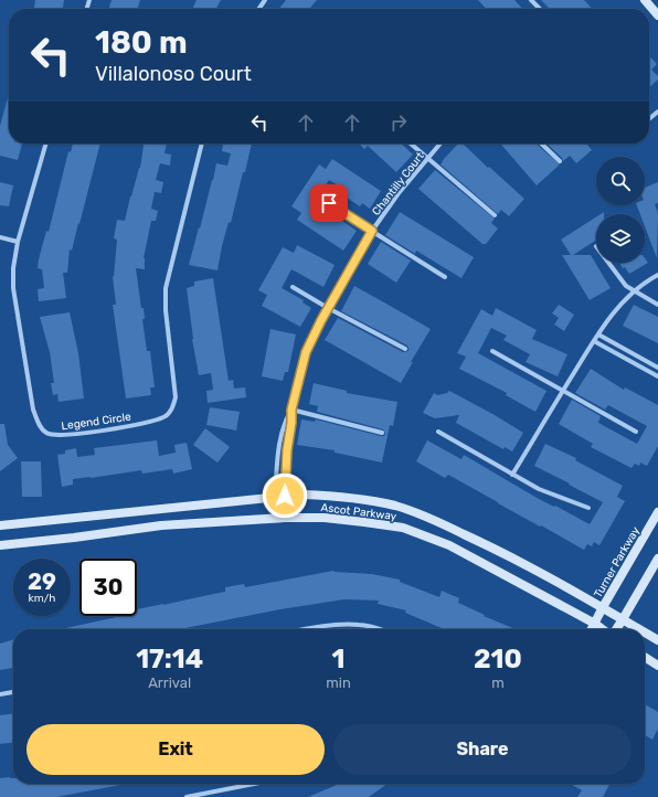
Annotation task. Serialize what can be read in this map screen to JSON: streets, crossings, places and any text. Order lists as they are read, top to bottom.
{
  "streets": {
    "main road": ["Ascot Parkway", "Turner Parkway"],
    "street": ["Chantilly Court", "Legend Circle"]
  },
  "crossings": [
    ["Chantilly Court", "Ascot Parkway"],
    ["Ascot Parkway", "Turner Parkway"]
  ],
  "page": {
    "turn": ["180 m", "Villalonoso Court"],
    "speed": "29 km/h",
    "limit": "30",
    "eta": [
      "17:14",
      "Arrival",
      "1",
      "min",
      "210",
      "m"
    ],
    "buttons": ["Exit", "Share"]
  }
}
